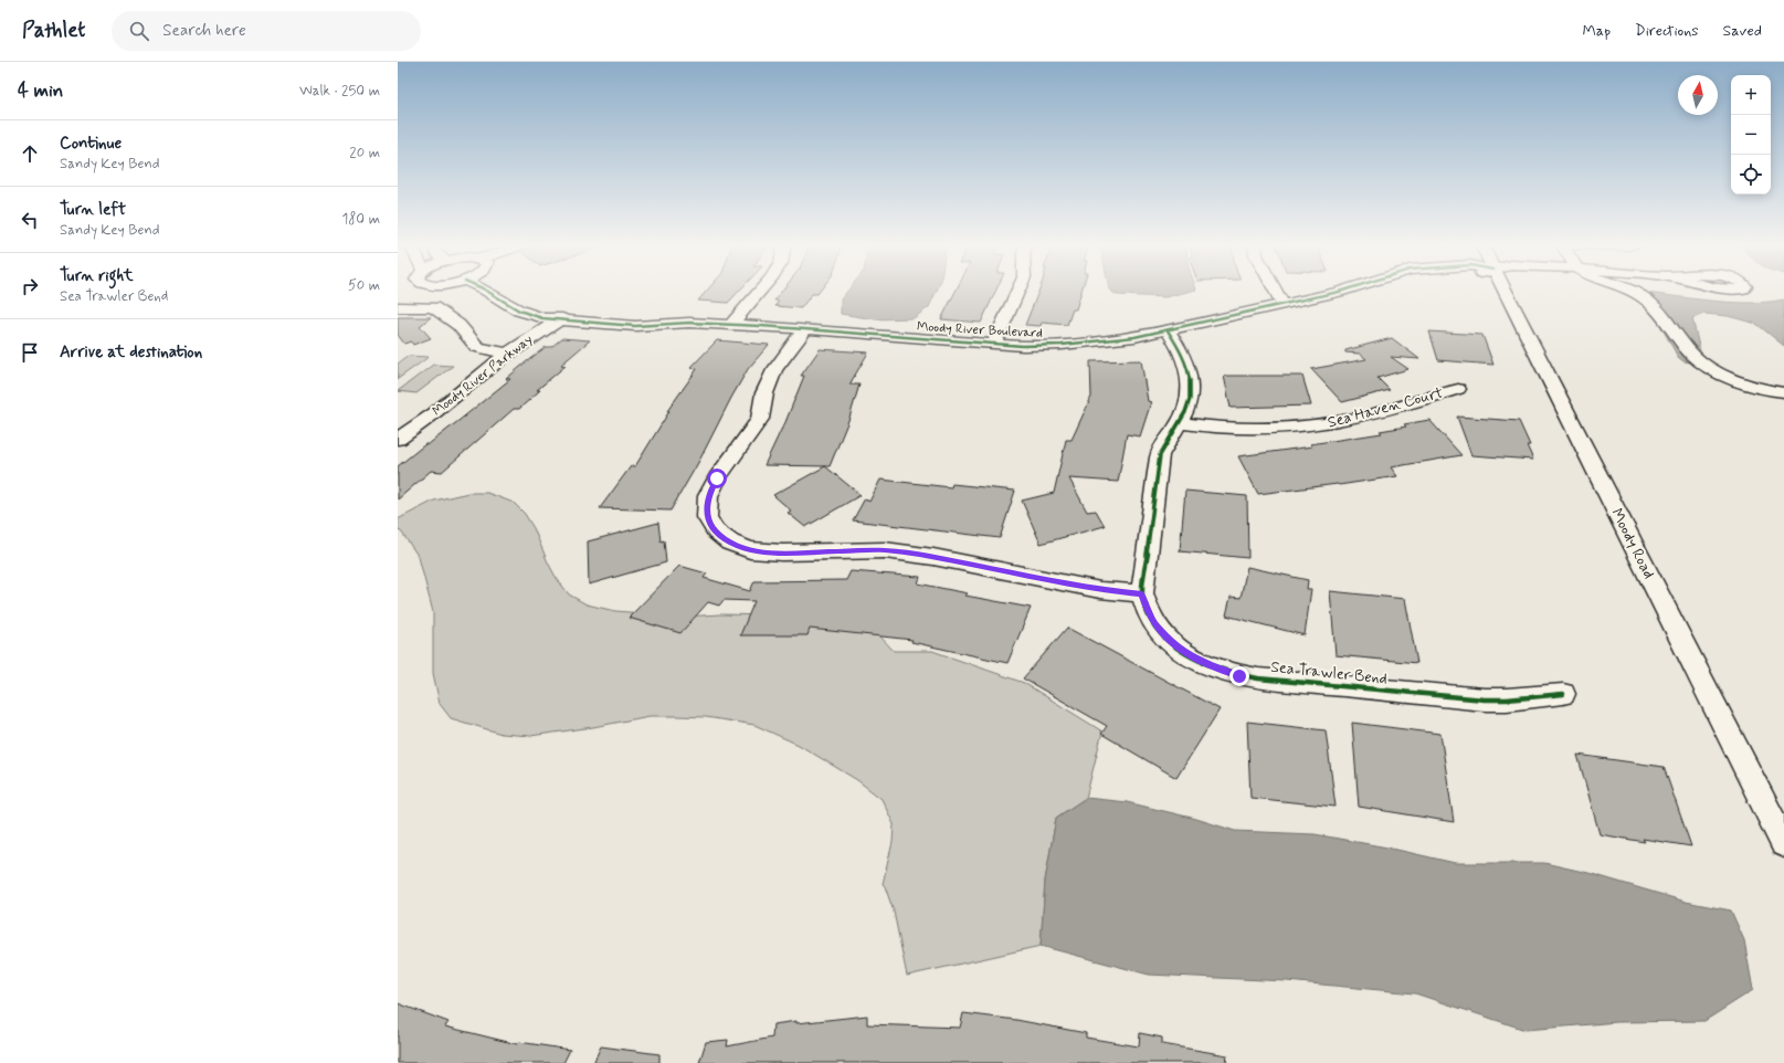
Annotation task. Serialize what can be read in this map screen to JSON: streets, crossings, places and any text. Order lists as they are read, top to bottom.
{
  "streets": {
    "street": [
      "Moody River Boulevard",
      "Moody River Parkway",
      "Sea Haven Court",
      "Moody Road",
      "Sea Trawler Bend"
    ]
  },
  "crossings": [
    ["Moody River Boulevard", "Moody River Parkway"],
    ["Moody River Boulevard", "Sea Trawler Bend"],
    ["Sea Haven Court", "Sea Trawler Bend"]
  ],
  "north": "top",
  "page": {
    "header": "Pathlet",
    "search": "Search here",
    "nav": ["Map", "Directions", "Saved"],
    "heading": ["4 min", "Walk · 250 m"],
    "map_buttons": ["+", "−"],
    "list": [
      ["Continue", "Sandy Key Bend", "20 m"],
      ["Turn left", "Sandy Key Bend", "180 m"],
      ["Turn right", "Sea Trawler Bend", "50 m"],
      "Arrive at destination"
    ]
  }
}
